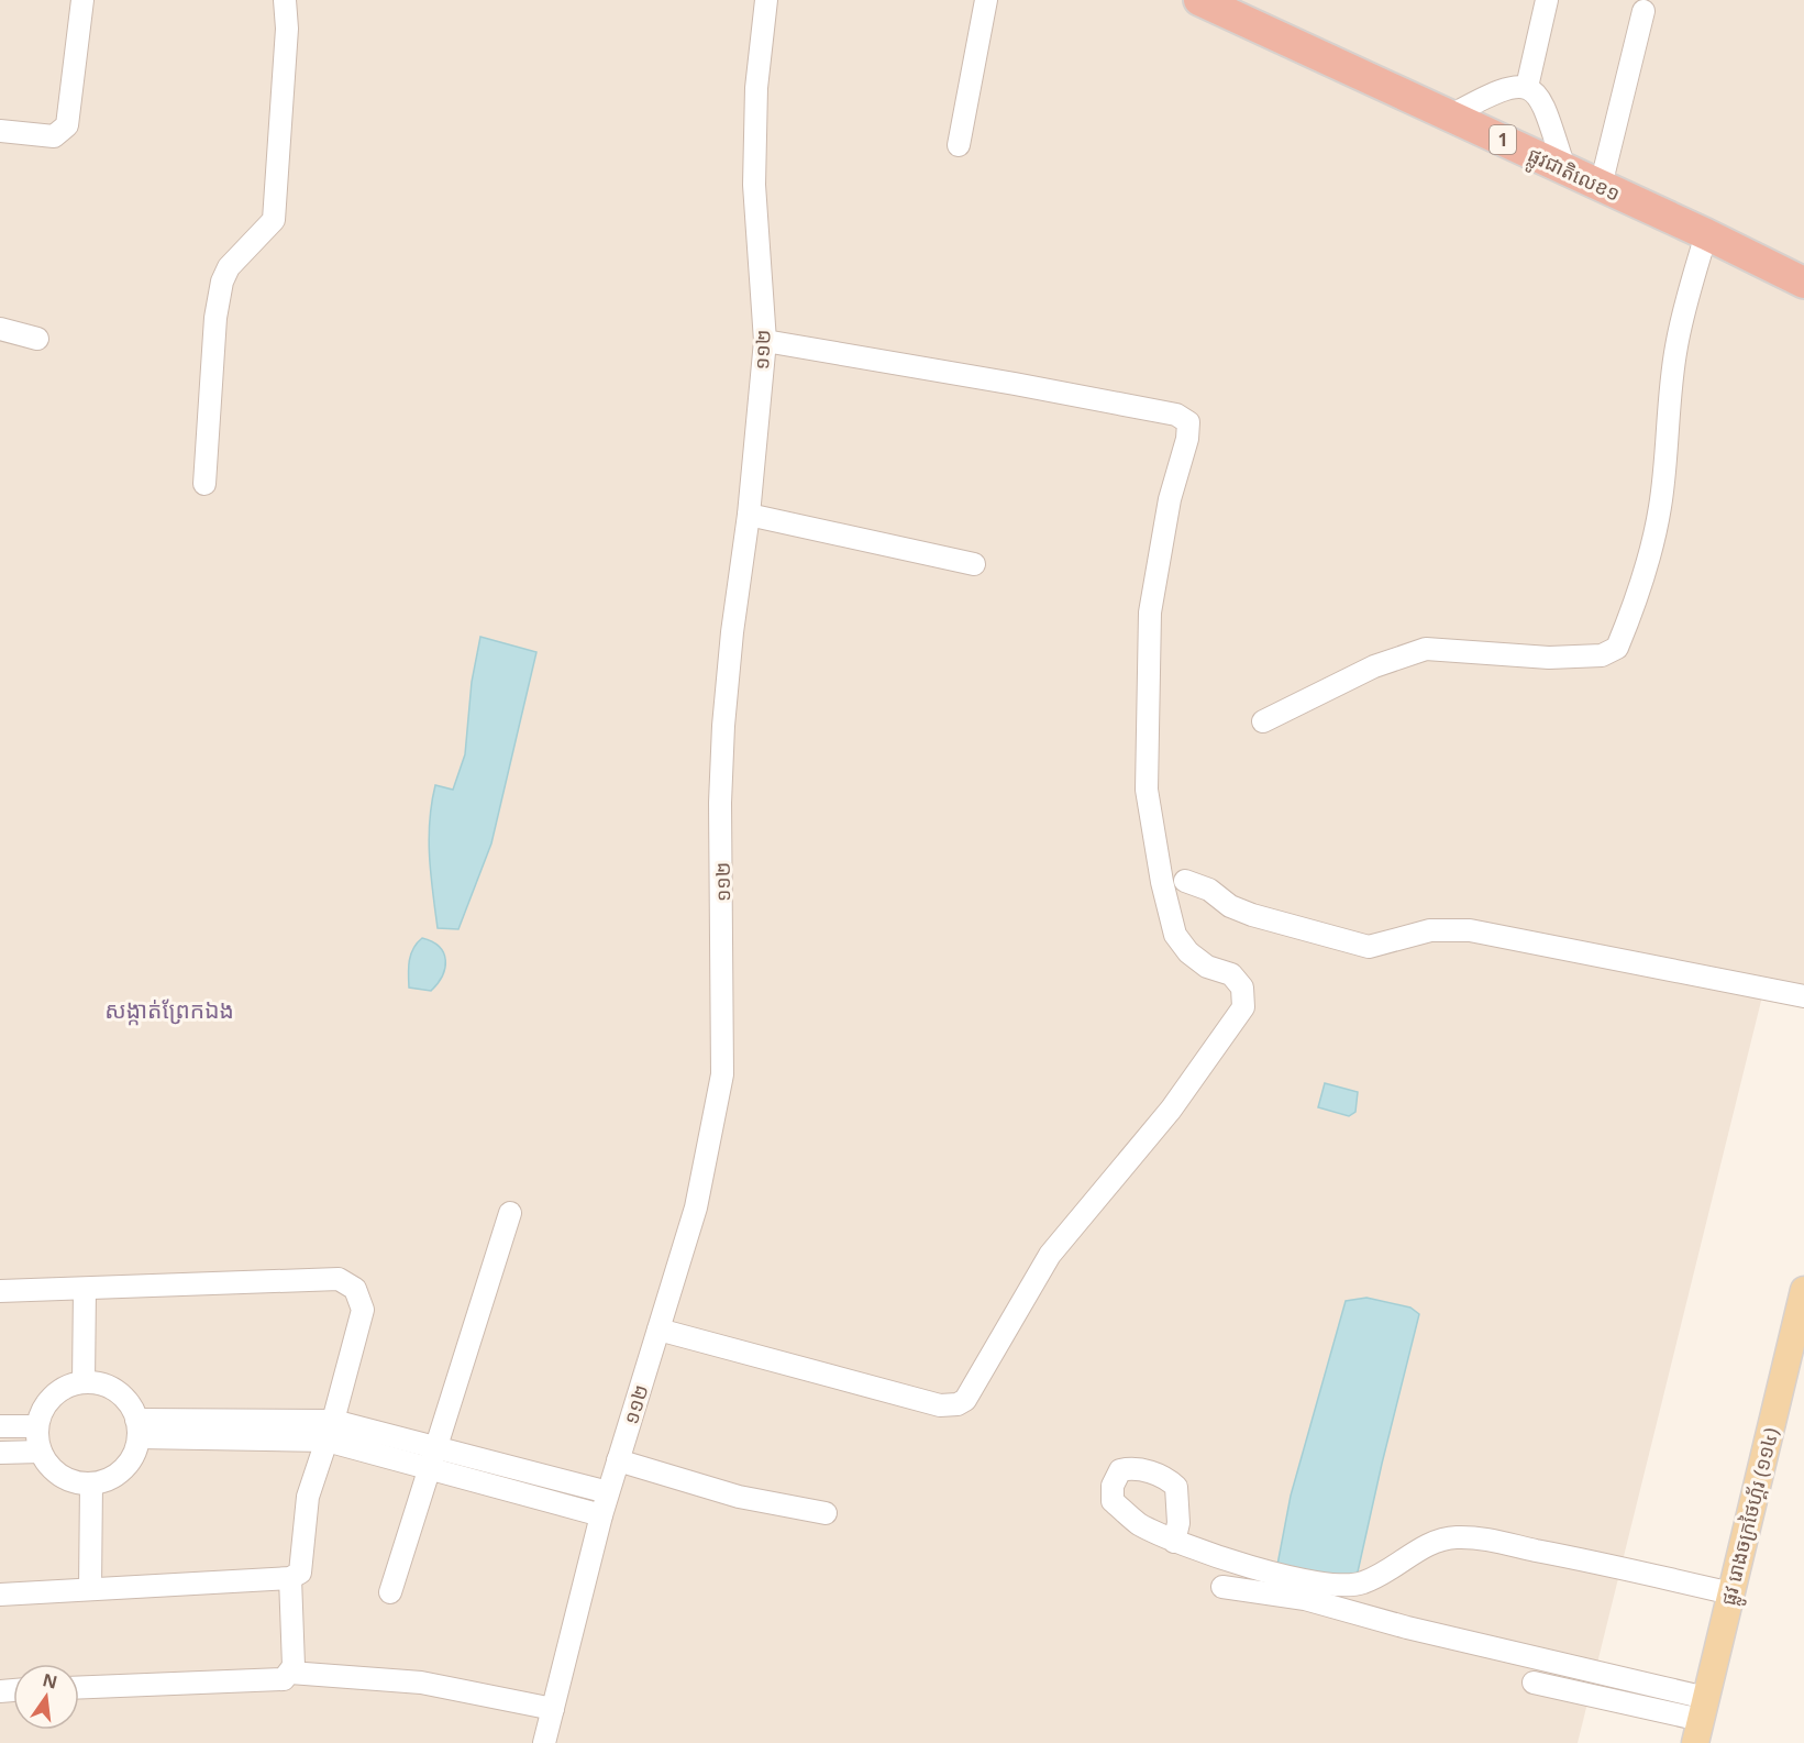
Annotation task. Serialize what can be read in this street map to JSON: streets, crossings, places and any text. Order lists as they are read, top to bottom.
{
  "streets": {
    "highway": ["1", "ផ្លូវជាតិលេខ១"],
    "main road": ["ផ្លូវ រោងចក្រថៃហ្គ័រ (១១៤)"],
    "street": ["១១២"]
  },
  "districts": ["សង្កាត់ព្រែកឯង"],
  "north": "top"
}
